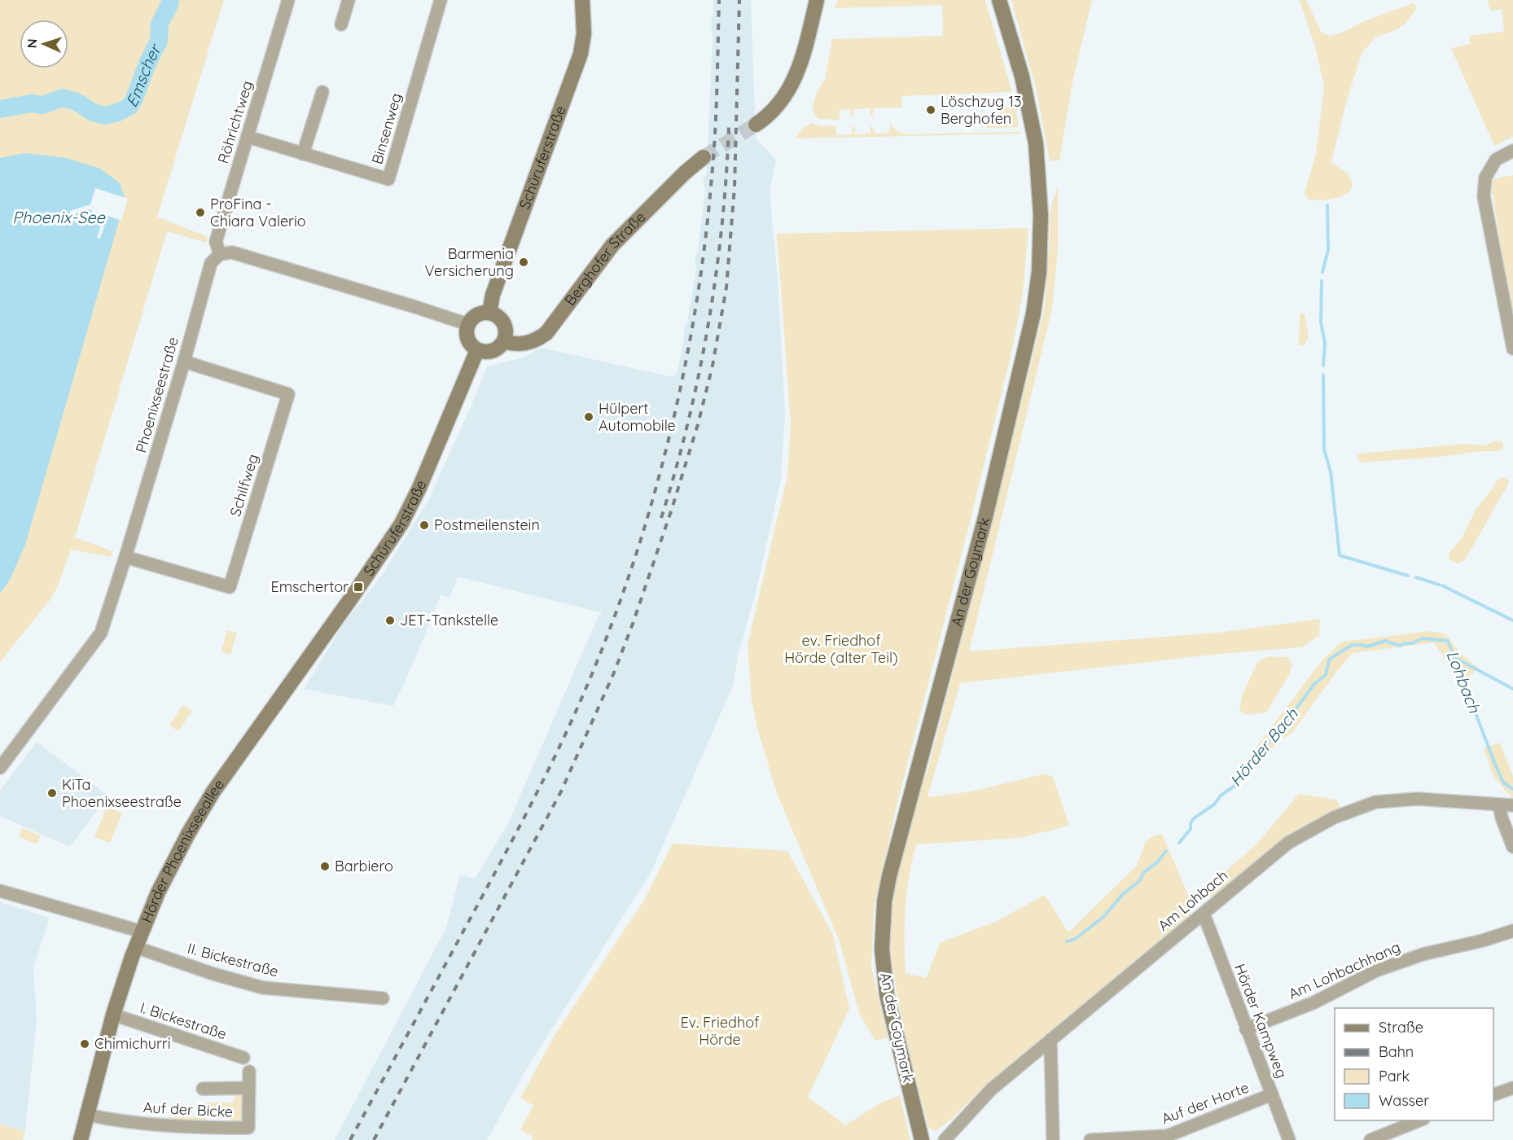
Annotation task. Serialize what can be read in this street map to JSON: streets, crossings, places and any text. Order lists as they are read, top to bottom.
{
  "streets": {
    "main road": [
      "Schüruferstraße",
      "Berghofer Straße",
      "An der Goymark",
      "Hörder Phoenixseeallee"
    ],
    "street": [
      "Röhrichtweg",
      "Binsenweg",
      "Phoenixseestraße",
      "Schilfweg",
      "Am Lohbach",
      "II. Bickestraße",
      "Am Lohbachhang",
      "I. Bickestraße",
      "Hörder Kampweg",
      "Auf der Horte",
      "Auf der Bicke"
    ]
  },
  "crossings": [
    ["Röhrichtweg", "Binsenweg"],
    ["Röhrichtweg", "Phoenixseestraße"],
    ["Schüruferstraße", "Berghofer Straße"],
    ["Schüruferstraße", "Hörder Phoenixseeallee"],
    ["Phoenixseestraße", "Schilfweg"],
    ["Hörder Phoenixseeallee", "II. Bickestraße"],
    ["Hörder Phoenixseeallee", "I. Bickestraße"],
    ["Hörder Phoenixseeallee", "Auf der Bicke"],
    ["Am Lohbach", "Hörder Kampweg"],
    ["Am Lohbachhang", "Hörder Kampweg"],
    ["Hörder Kampweg", "Auf der Horte"]
  ],
  "water": [
    "Emscher",
    "Phoenix-See",
    "Lohbach",
    "Hörder Bach"
  ],
  "parks": ["ev. Friedhof Hörde (alter Teil)", "Ev. Friedhof Hörde"],
  "places": {
    "other": [
      "Löschzug 13 Berghofen",
      "ProFina - Chiara Valerio",
      "Barmenia Versicherung",
      "Hülpert Automobile",
      "Postmeilenstein",
      "JET-Tankstelle",
      "KiTa Phoenixseestraße",
      "Barbiero",
      "Chimichurri"
    ],
    "transit": ["Emschertor"]
  },
  "legend": [
    "Straße",
    "Bahn",
    "Park",
    "Wasser"
  ],
  "north": "left"
}
